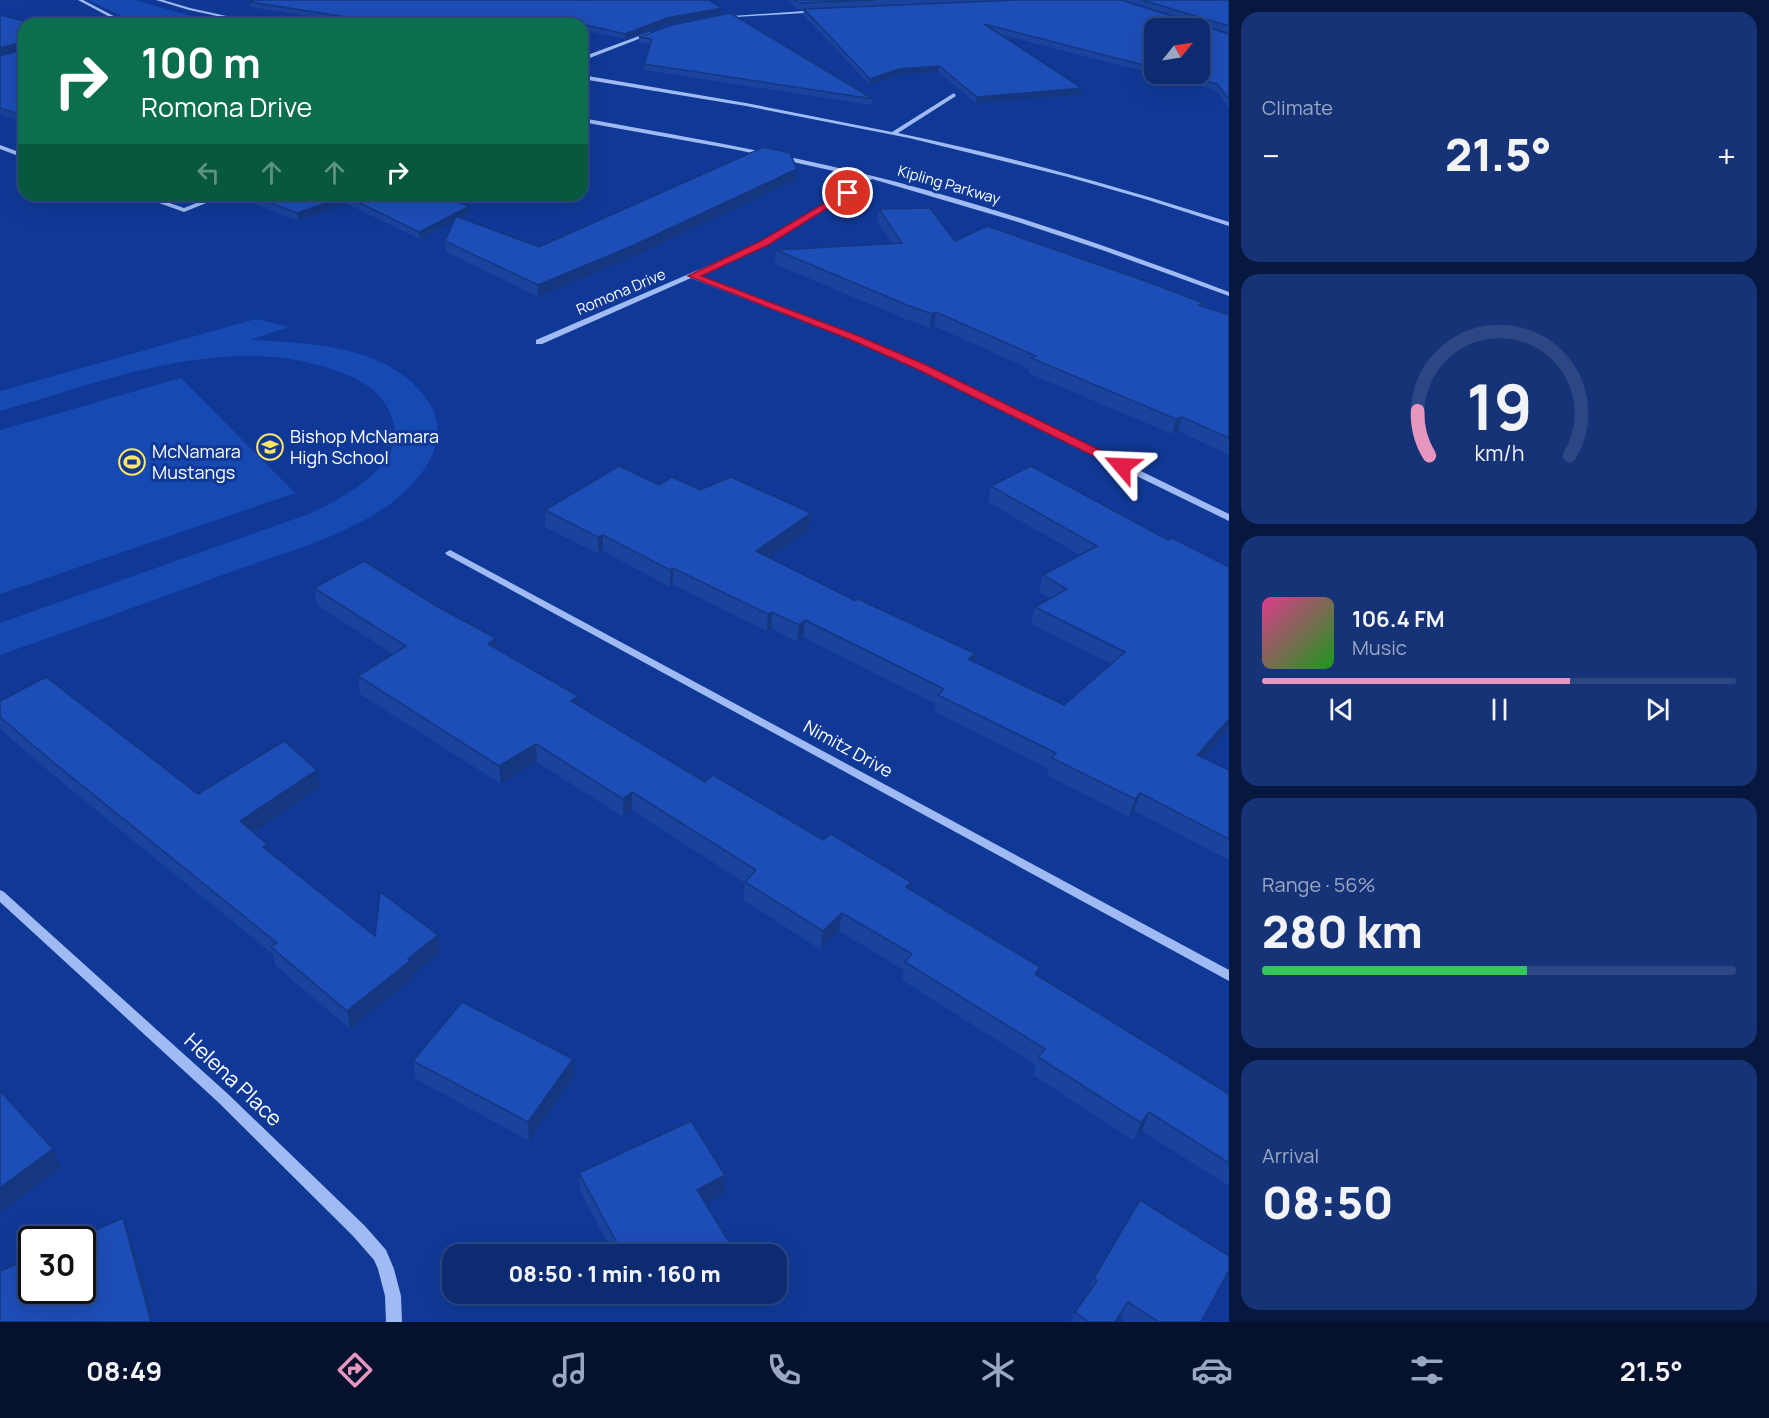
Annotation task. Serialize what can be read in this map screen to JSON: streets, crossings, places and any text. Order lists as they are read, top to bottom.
{
  "streets": {
    "street": [
      "Kipling Parkway",
      "Romona Drive",
      "Nimitz Drive",
      "Helena Place"
    ]
  },
  "crossings": [
    ["Kipling Parkway", "Romona Drive"]
  ],
  "places": {
    "school or university": ["Bishop McNamara High School"],
    "sports": ["McNamara Mustangs"]
  },
  "north": "top right",
  "page": {
    "tile": [
      "Climate",
      ["Range · 56%", "280 km"],
      ["Arrival", "08:50"]
    ],
    "turn": ["100 m", "Romona Drive"],
    "heat": ["−", "21.5°", "+"],
    "song": ["106.4 FM", "Music"],
    "limit": "30",
    "trip": "08:50 · 1 min · 160 m",
    "tabs": ["08:49", "21.5°"],
    "gauge": ["19", "km/h"]
  }
}
